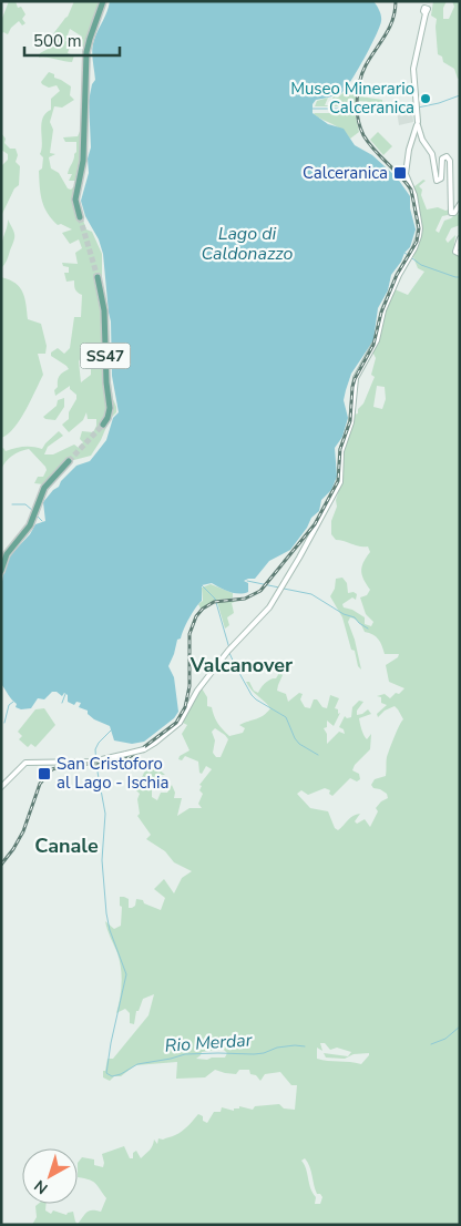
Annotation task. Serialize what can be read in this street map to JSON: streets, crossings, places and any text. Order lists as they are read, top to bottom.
{
  "streets": {
    "main road": ["SS47"]
  },
  "districts": ["Valcanover", "Canale"],
  "water": ["Lago di Caldonazzo", "Rio Merdar"],
  "places": {
    "other": ["Museo Minerario Calceranica"],
    "transit": ["Calceranica", "San Cristoforo al Lago - Ischia"]
  },
  "scale_bar": "500 m",
  "north": "bottom left"
}
